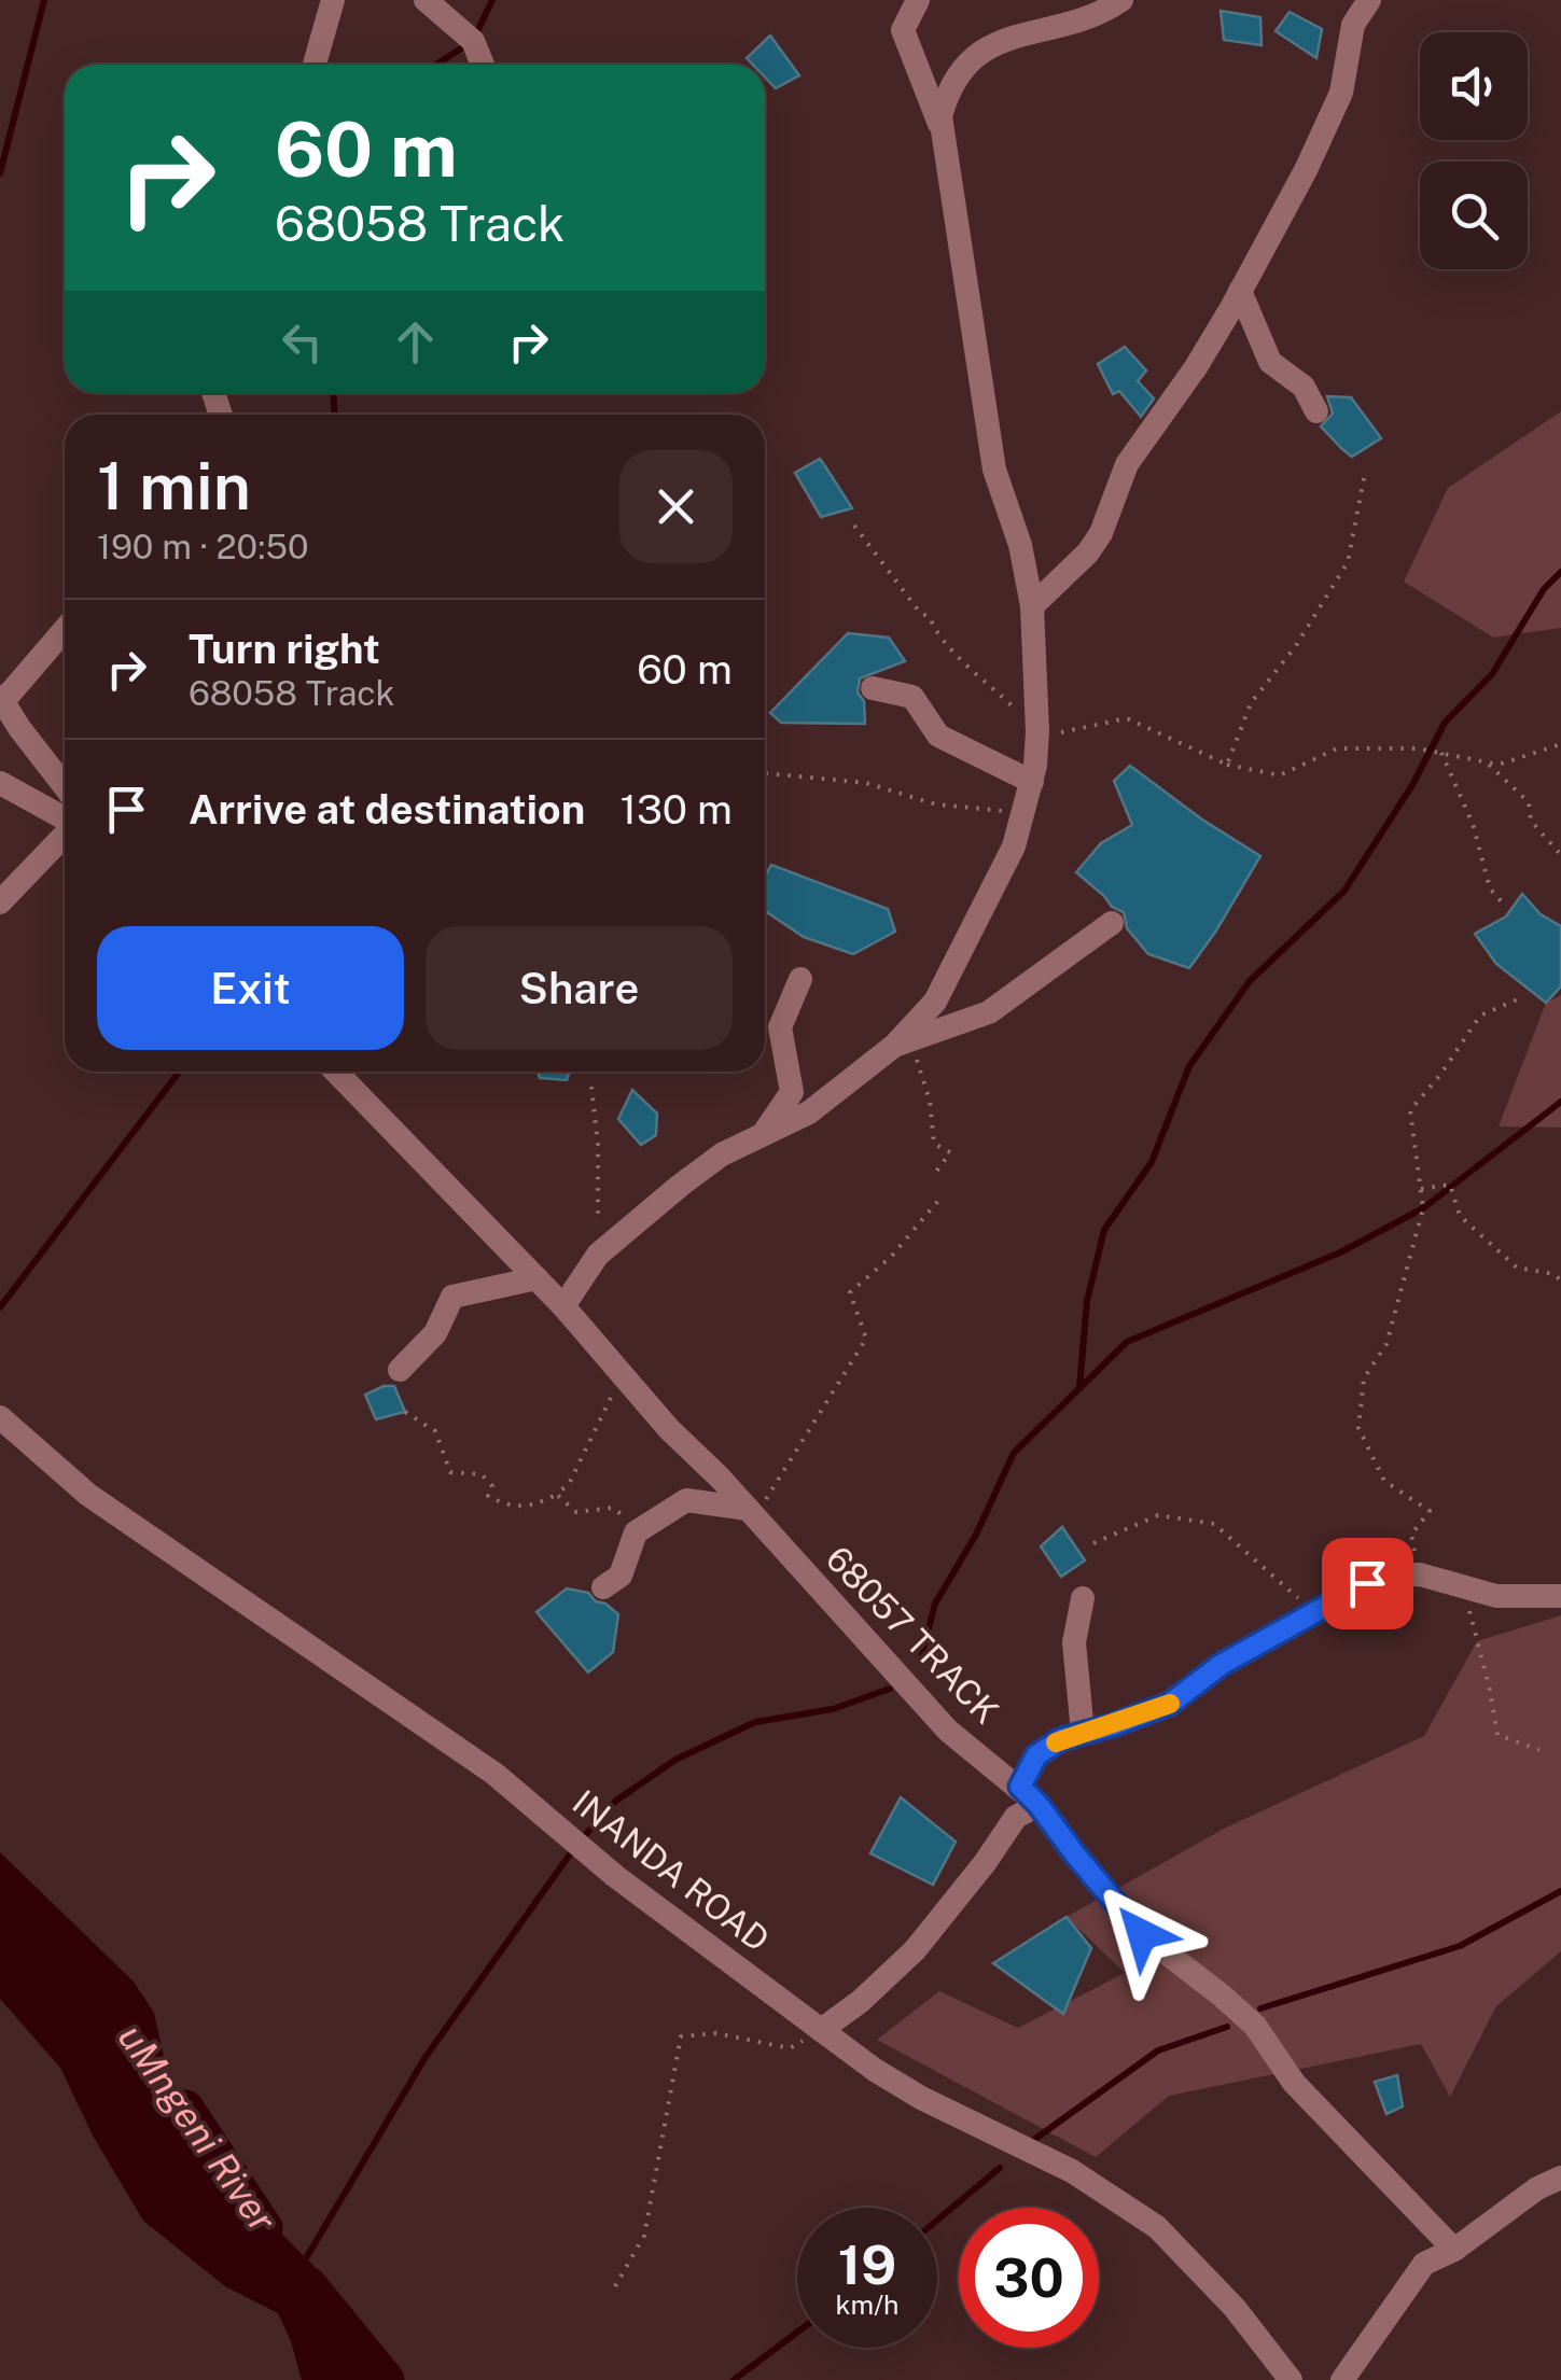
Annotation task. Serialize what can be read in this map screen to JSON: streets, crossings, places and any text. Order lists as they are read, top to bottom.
{
  "streets": {
    "street": ["68057 TRACK", "INANDA ROAD"]
  },
  "water": ["uMngeni River"],
  "page": {
    "turn": ["60 m", "68058 Track"],
    "heading": ["1 min", "190 m · 20:50"],
    "list": [
      {
        "name": "Turn right",
        "note": "68058 Track",
        "value": "60 m"
      },
      {
        "name": "Arrive at destination",
        "value": "130 m"
      }
    ],
    "buttons": ["Exit", "Share"],
    "speed": "19 km/h",
    "limit": "30"
  }
}
